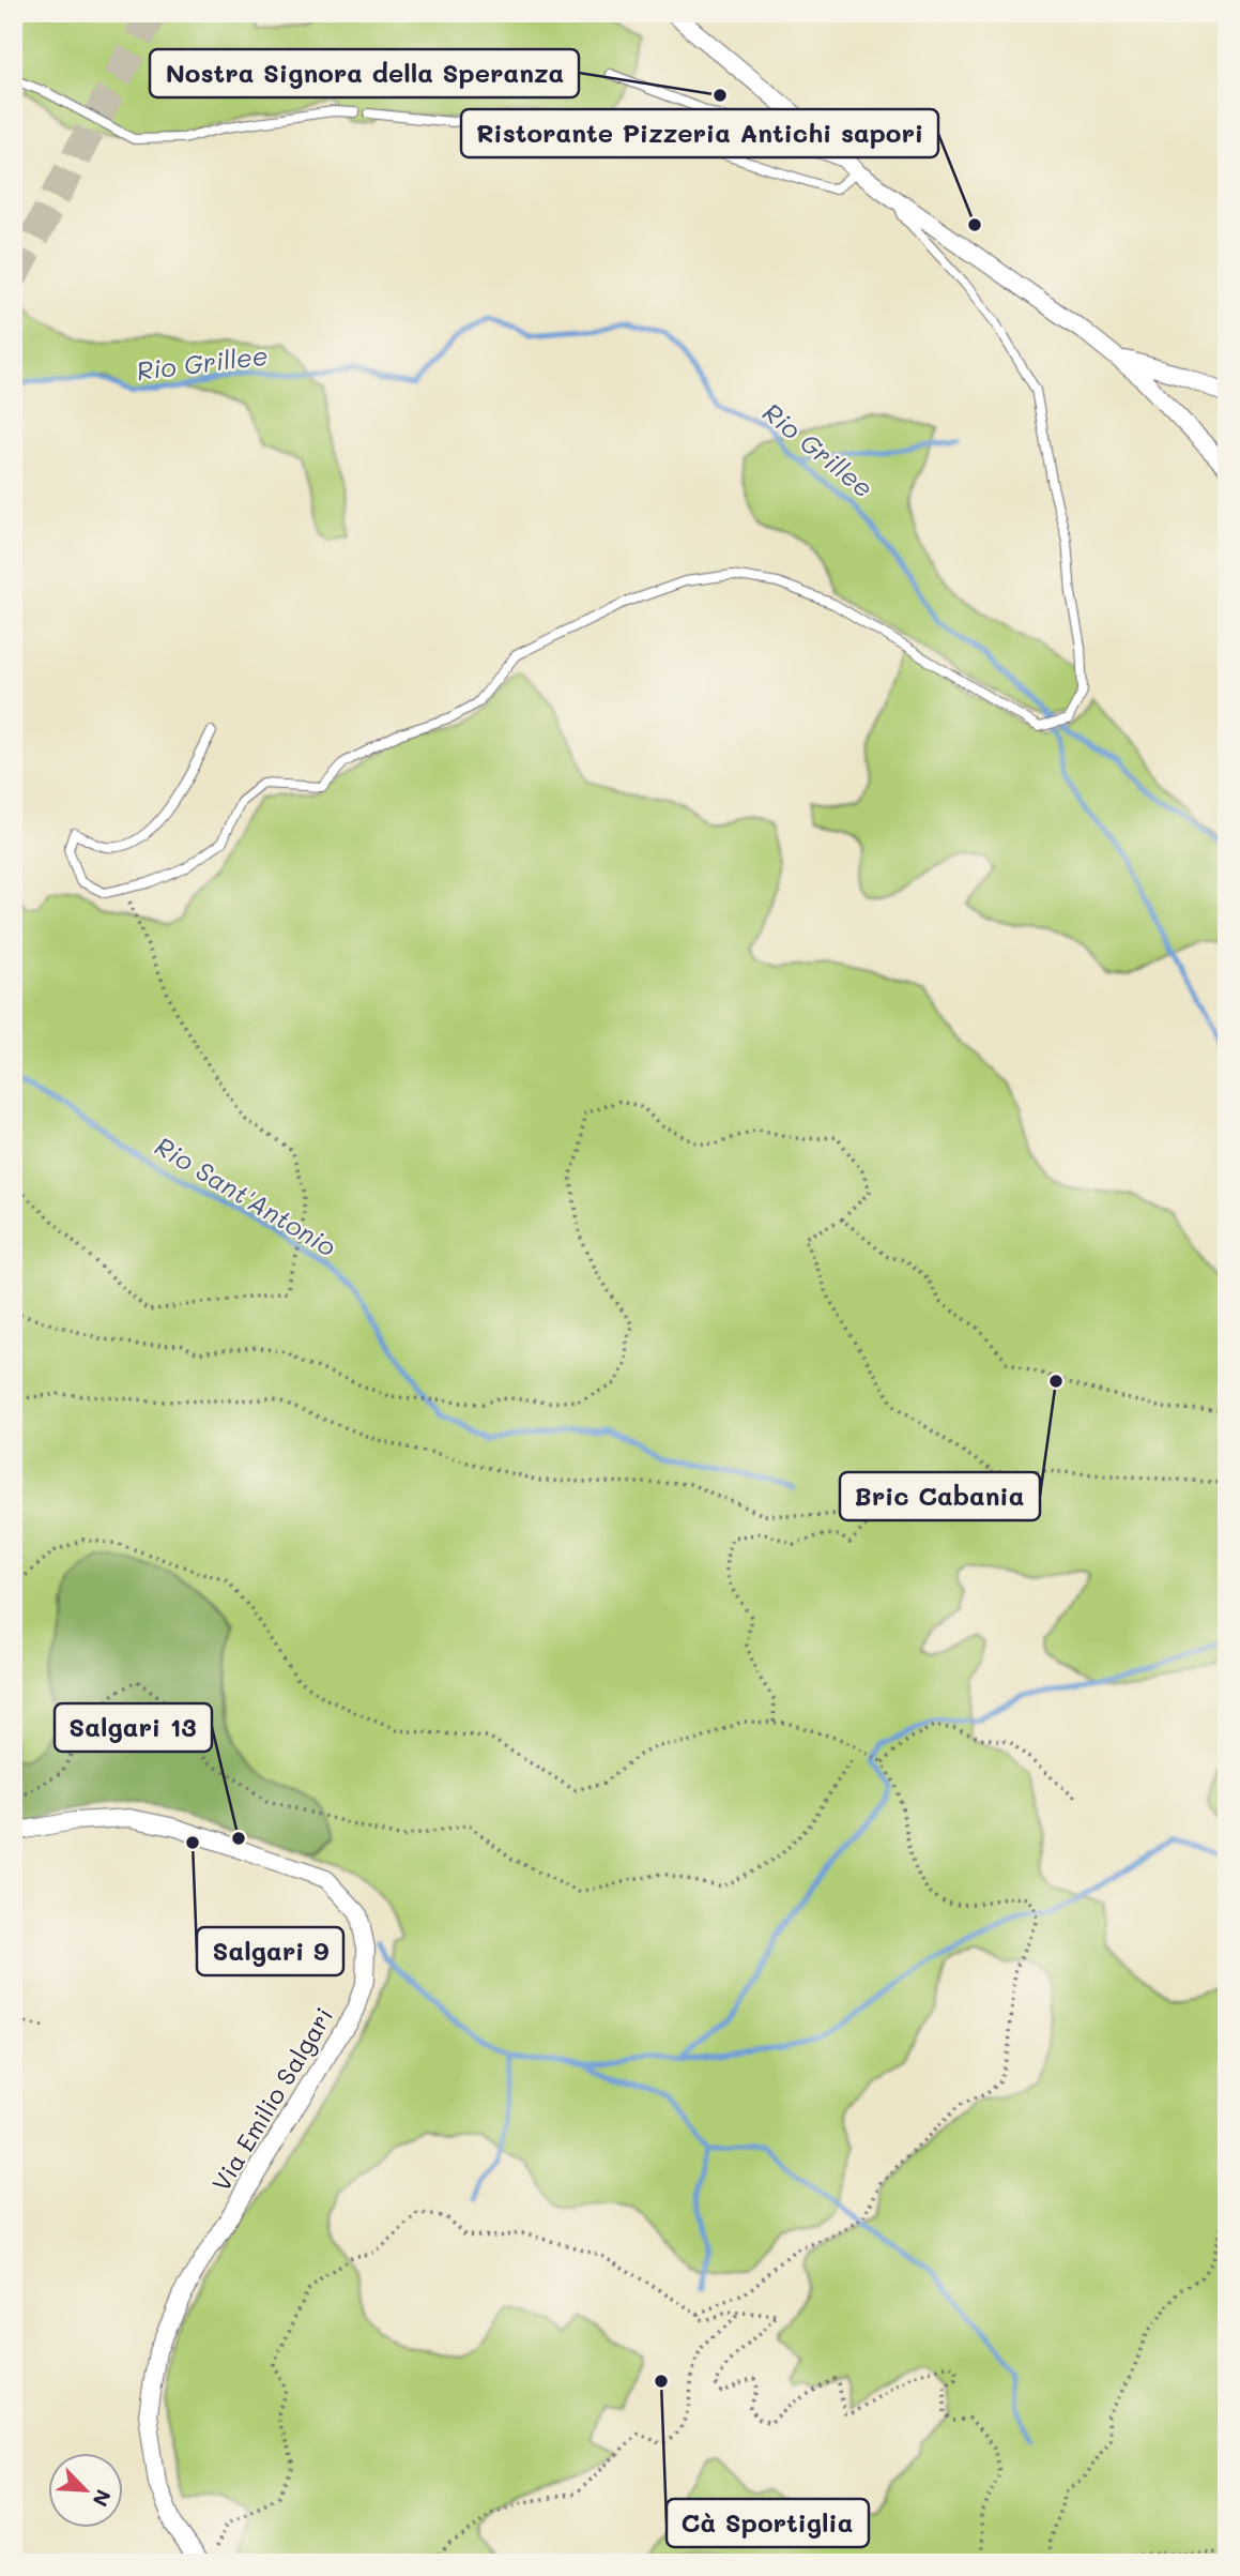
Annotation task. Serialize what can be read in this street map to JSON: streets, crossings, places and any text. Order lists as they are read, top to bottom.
{
  "streets": {
    "street": ["Via Emilio Salgari"]
  },
  "water": ["Rio Grillee", "Rio Sant'Antonio"],
  "places": [
    "Nostra Signora della Speranza",
    "Ristorante Pizzeria Antichi sapori",
    "Bric Cabania",
    "Salgari 13",
    "Salgari 9",
    "Cà Sportiglia"
  ],
  "north": "bottom right"
}
